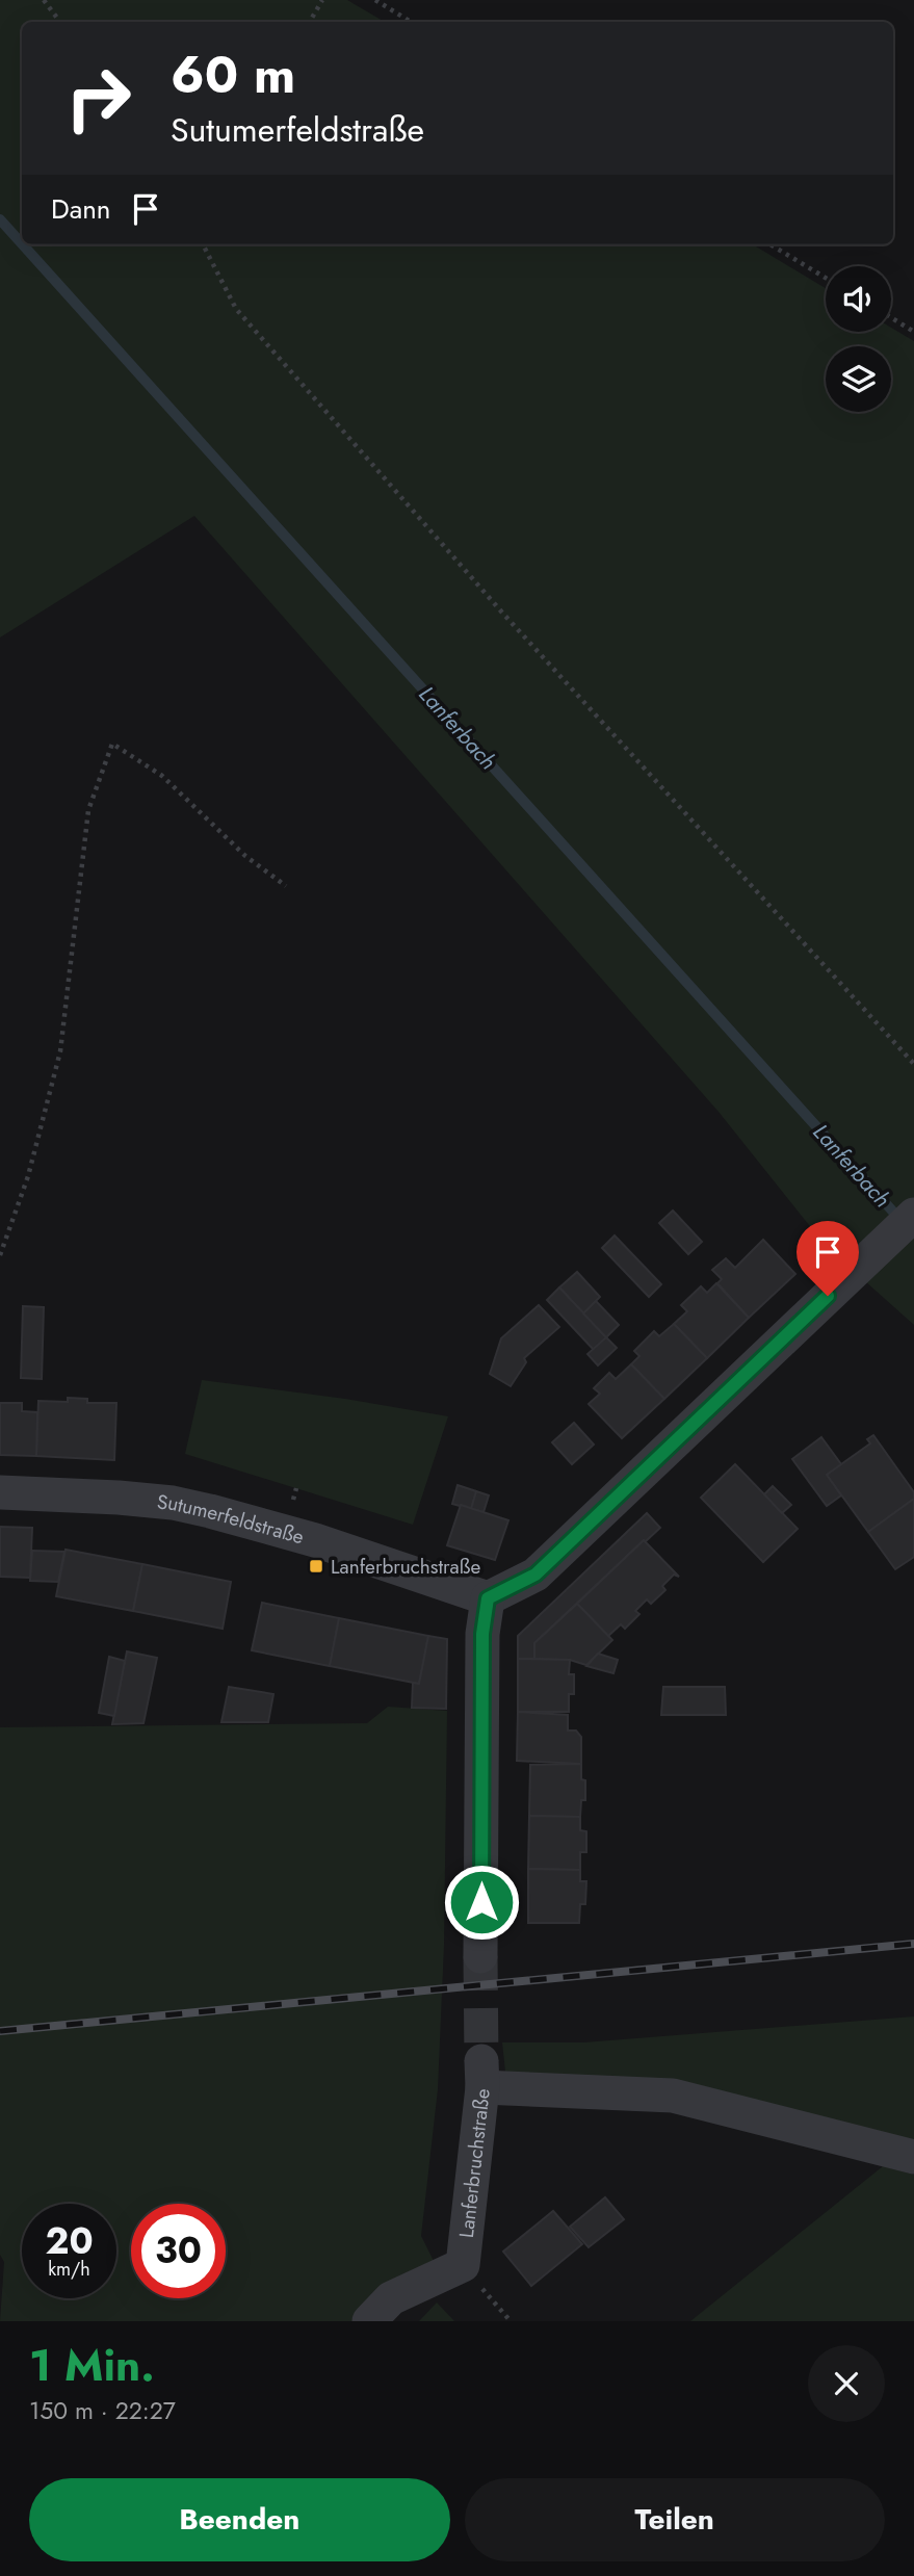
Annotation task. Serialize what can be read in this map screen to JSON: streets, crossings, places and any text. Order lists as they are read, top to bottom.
{
  "streets": {
    "street": ["Sutumerfeldstraße", "Lanferbruchstraße"]
  },
  "water": ["Lanferbach"],
  "places": {
    "transit": ["Lanferbruchstraße"]
  },
  "page": {
    "turn": ["60 m", "Sutumerfeldstraße"],
    "then": "Dann",
    "speed": "20 km/h",
    "limit": "30",
    "heading": ["1 Min.", "150 m · 22:27"],
    "buttons": ["Beenden", "Teilen"]
  }
}
